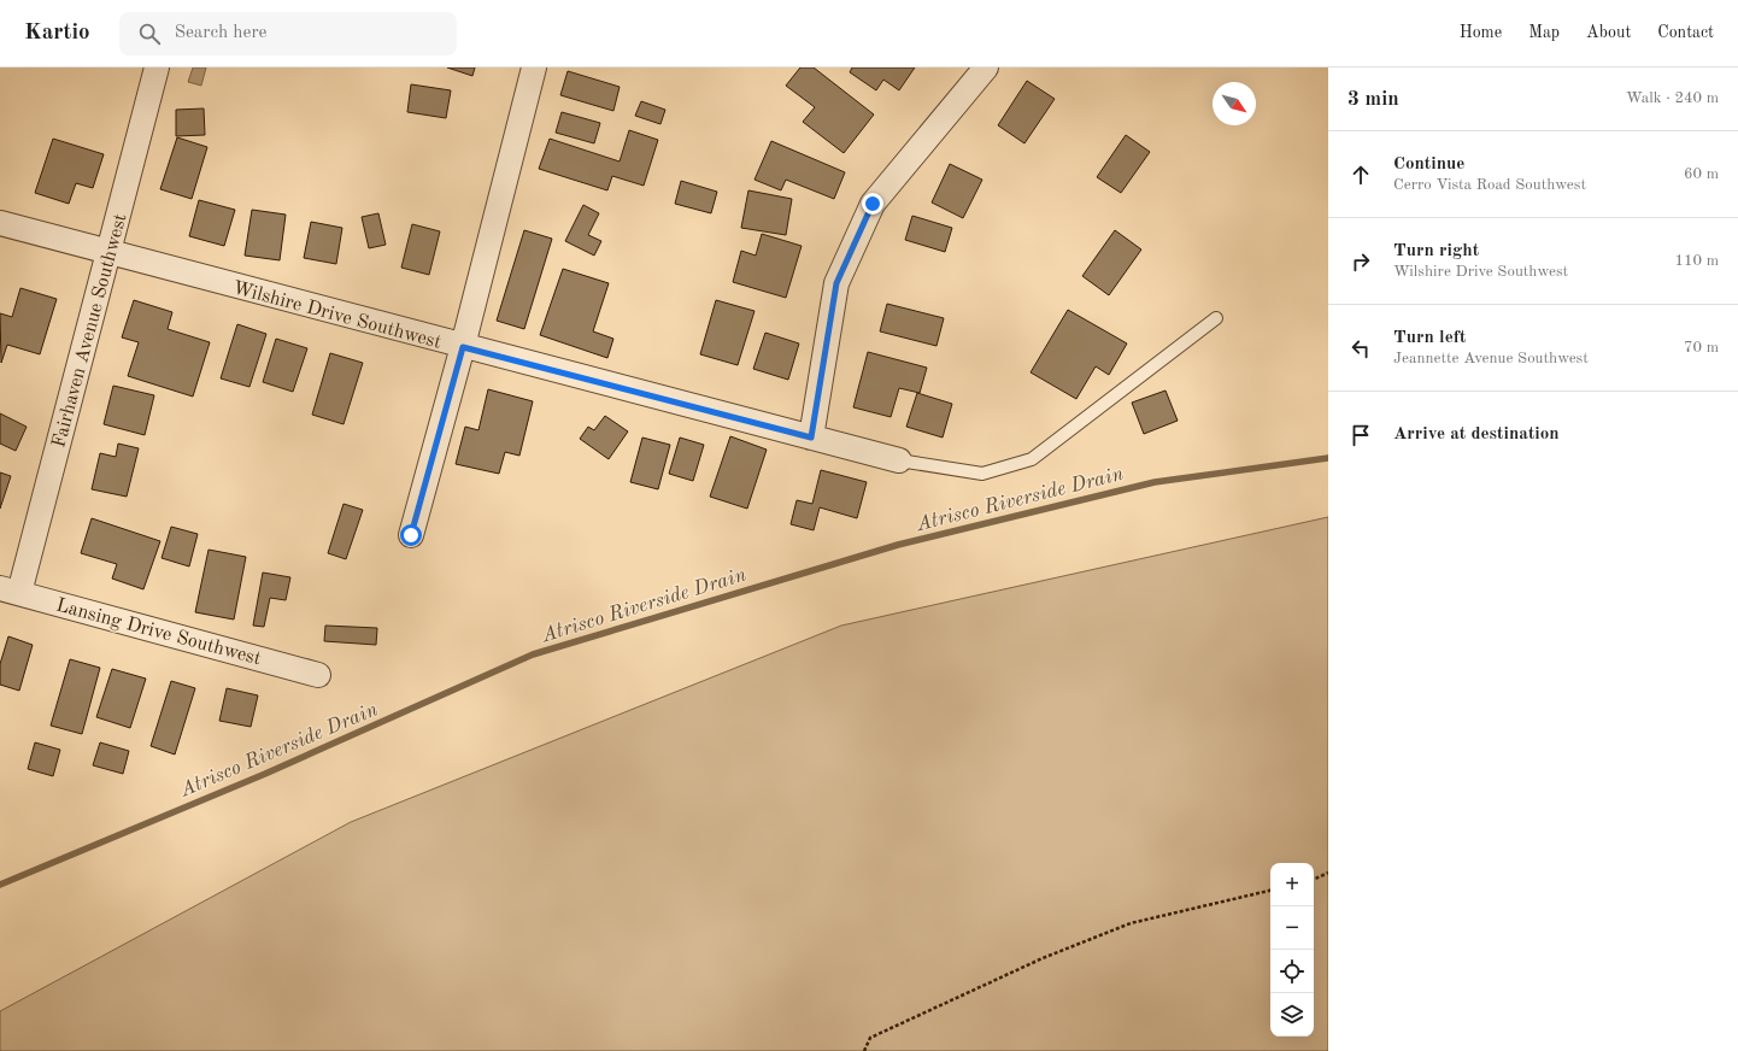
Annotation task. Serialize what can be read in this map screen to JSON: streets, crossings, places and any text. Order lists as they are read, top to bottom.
{
  "streets": {
    "street": ["Wilshire Drive Southwest", "Fairhaven Avenue Southwest", "Lansing Drive Southwest"]
  },
  "crossings": [
    ["Wilshire Drive Southwest", "Fairhaven Avenue Southwest"],
    ["Fairhaven Avenue Southwest", "Lansing Drive Southwest"]
  ],
  "water": ["Atrisco Riverside Drain"],
  "north": "bottom right",
  "page": {
    "header": "Kartio",
    "search": "Search here",
    "nav": [
      "Home",
      "Map",
      "About",
      "Contact"
    ],
    "heading": ["3 min", "Walk · 240 m"],
    "list": [
      ["Continue", "Cerro Vista Road Southwest", "60 m"],
      ["Turn right", "Wilshire Drive Southwest", "110 m"],
      ["Turn left", "Jeannette Avenue Southwest", "70 m"],
      "Arrive at destination"
    ],
    "map_buttons": ["+", "−"]
  }
}
